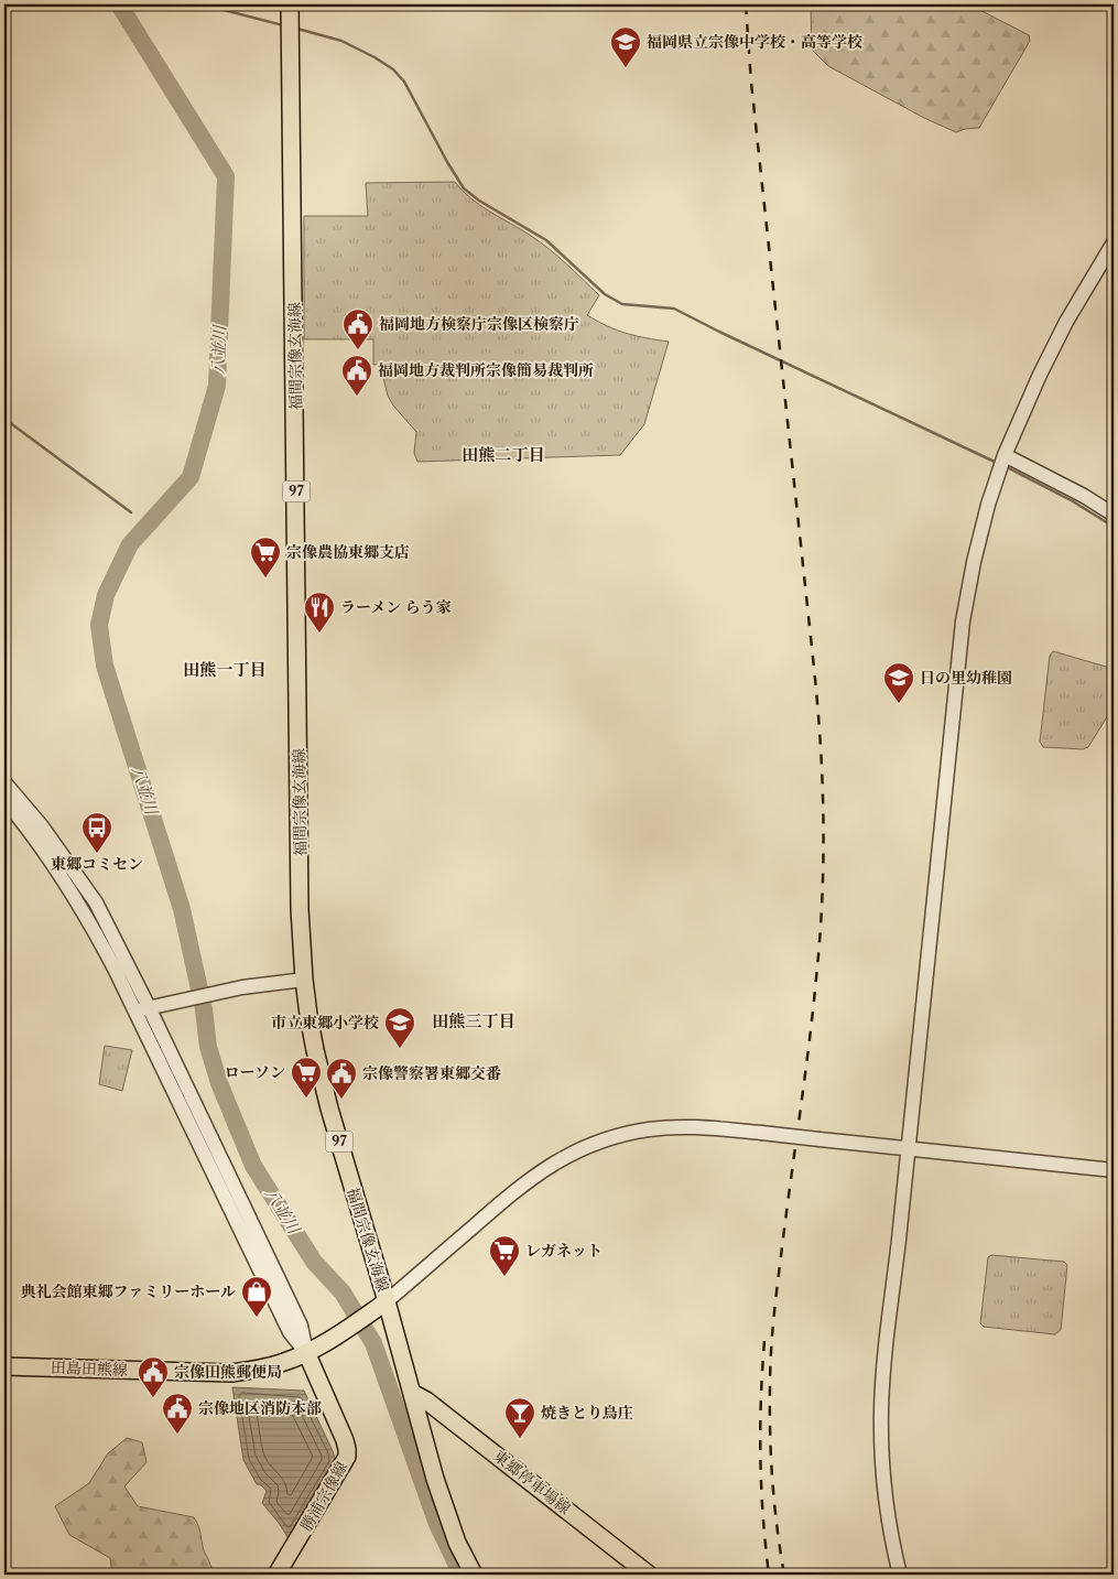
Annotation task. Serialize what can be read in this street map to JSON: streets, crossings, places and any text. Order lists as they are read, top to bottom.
{
  "streets": {
    "main road": [
      "福間宗像玄海線",
      "97",
      "田島田熊線",
      "東郷停車場線",
      "勝浦宗像線"
    ]
  },
  "crossings": [
    ["福間宗像玄海線", "田島田熊線"],
    ["福間宗像玄海線", "東郷停車場線"],
    ["田島田熊線", "勝浦宗像線"]
  ],
  "districts": ["田熊二丁目", "田熊一丁目", "田熊三丁目"],
  "water": ["八並川"],
  "places": {
    "school or university": ["福岡県立宗像中学校・高等学校", "日の里幼稚園", "市立東郷小学校"],
    "public building": [
      "福岡地方検察庁宗像区検察庁",
      "福岡地方裁判所宗像簡易裁判所",
      "宗像警察署東郷交番",
      "宗像田熊郵便局",
      "宗像地区消防本部"
    ],
    "supermarket": ["宗像農協東郷支店", "ローソン", "レガネット"],
    "restaurant": ["ラーメン らう家"],
    "bus stop": ["東郷コミセン"],
    "shop": ["典礼会館東郷ファミリーホール"],
    "bar": ["焼きとり鳥庄"]
  }
}
